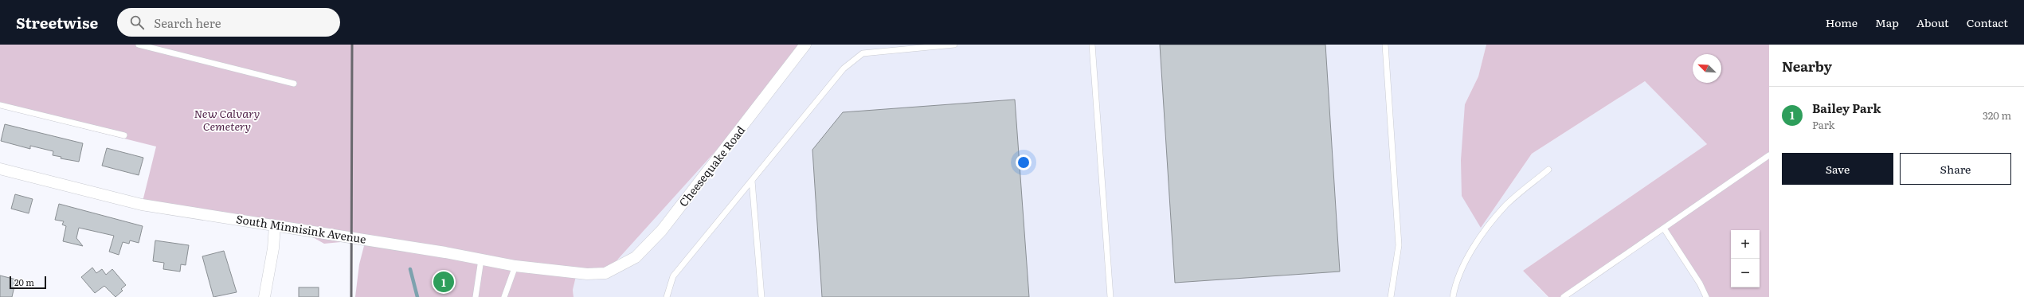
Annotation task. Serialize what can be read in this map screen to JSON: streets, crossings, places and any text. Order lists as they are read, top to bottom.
{
  "streets": {
    "street": ["Cheesequake Road", "South Minnisink Avenue"]
  },
  "crossings": [
    ["Cheesequake Road", "South Minnisink Avenue"]
  ],
  "parks": ["New Calvary Cemetery"],
  "scale_bar": "20 m",
  "north": "top left",
  "page": {
    "header": "Streetwise",
    "search": "Search here",
    "nav": [
      "Home",
      "Map",
      "About",
      "Contact"
    ],
    "heading": "Nearby",
    "list": [
      {
        "mark": "1",
        "name": "Bailey Park",
        "note": "Park",
        "value": "320 m"
      }
    ],
    "buttons": ["Save", "Share"],
    "map_buttons": ["+", "−"],
    "pins": "1",
    "scale": "20 m"
  }
}
